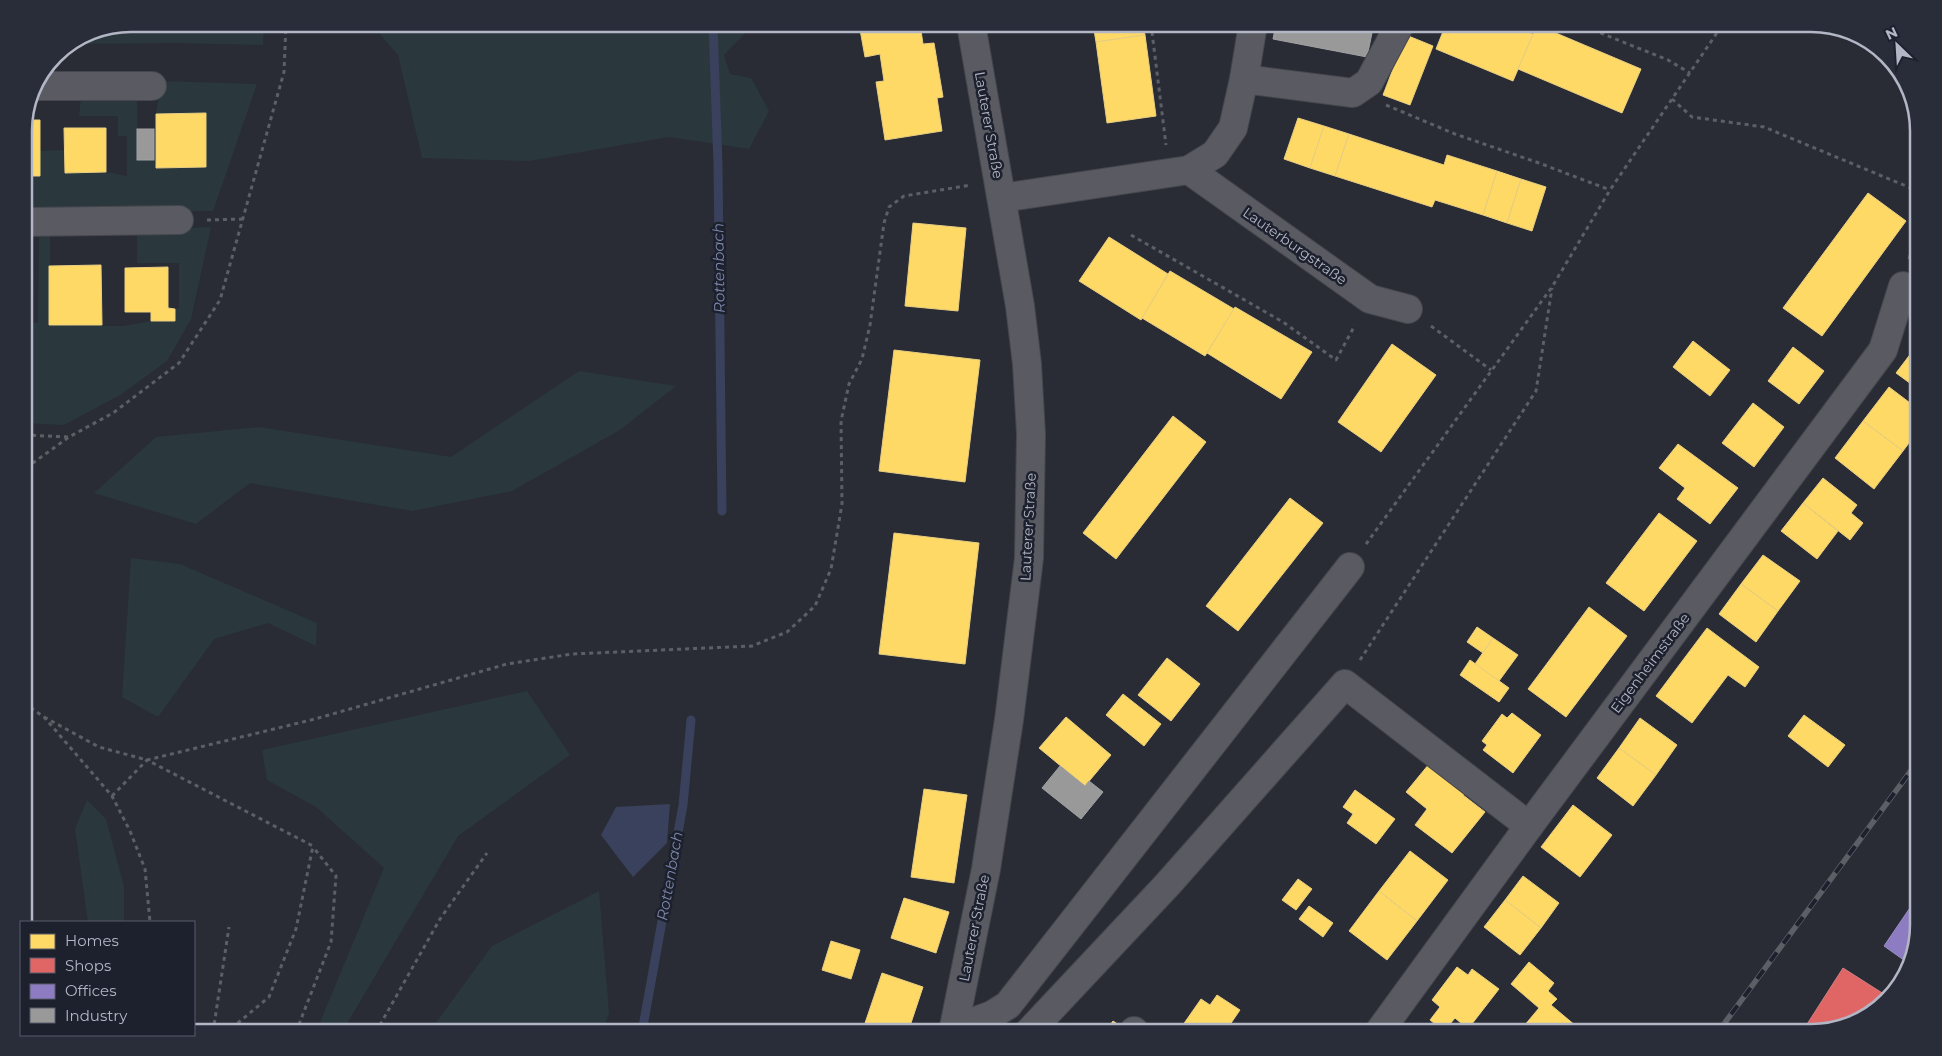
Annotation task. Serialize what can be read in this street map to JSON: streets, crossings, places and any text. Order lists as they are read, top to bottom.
{
  "streets": {
    "street": ["Lauterer Straße", "Lauterburgstraße", "Eigenheimstraße"]
  },
  "water": ["Rottenbach"],
  "legend": [
    "Homes",
    "Shops",
    "Offices",
    "Industry"
  ],
  "north": "top left"
}
